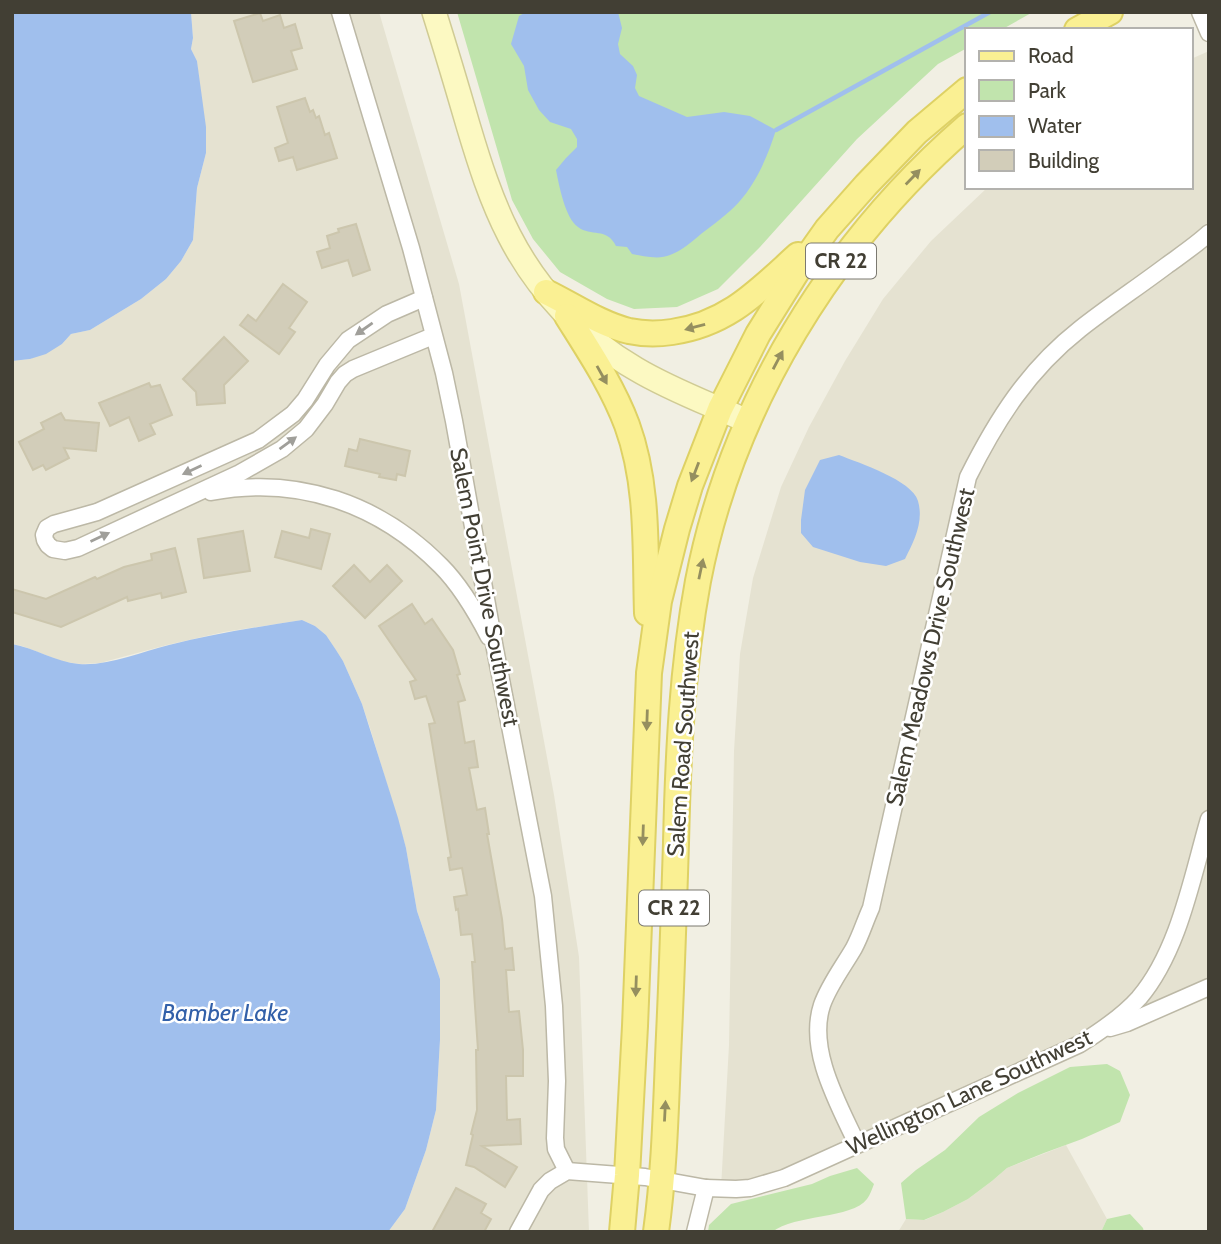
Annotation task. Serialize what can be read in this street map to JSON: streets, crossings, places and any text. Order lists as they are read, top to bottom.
{
  "streets": {
    "main road": ["CR 22", "Salem Road Southwest"],
    "street": ["Salem Point Drive Southwest", "Salem Meadows Drive Southwest", "Wellington Lane Southwest"]
  },
  "crossings": [
    ["CR 22", "Salem Road Southwest"],
    ["Salem Meadows Drive Southwest", "Wellington Lane Southwest"],
    ["Salem Road Southwest", "Wellington Lane Southwest"]
  ],
  "water": ["Bamber Lake"],
  "legend": [
    "Road",
    "Park",
    "Water",
    "Building"
  ]
}
